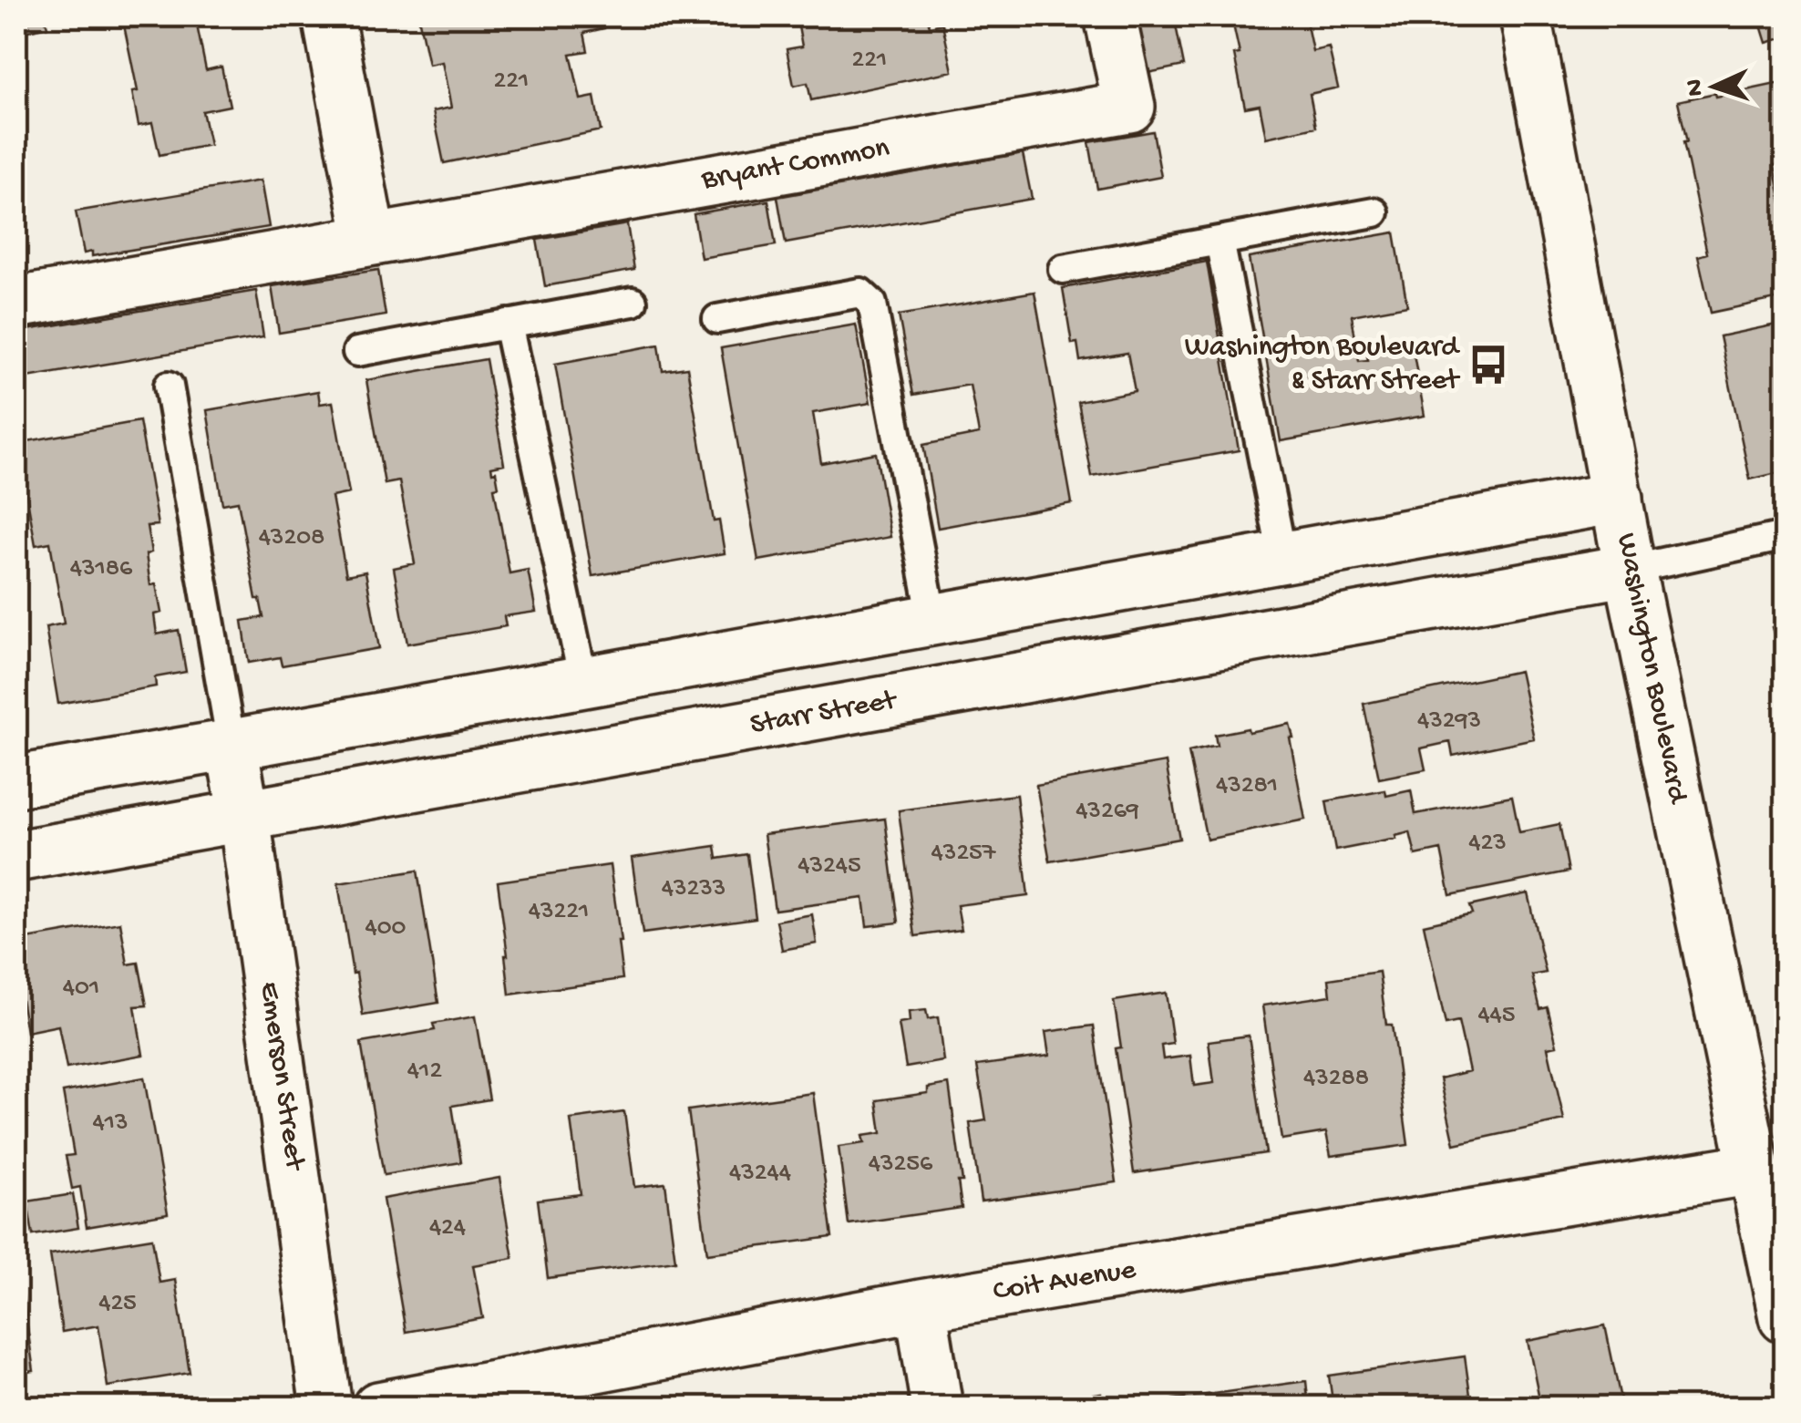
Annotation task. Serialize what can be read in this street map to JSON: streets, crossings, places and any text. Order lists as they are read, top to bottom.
{
  "streets": {
    "street": [
      "Bryant Common",
      "Washington Boulevard",
      "Starr Street",
      "Emerson Street",
      "Coit Avenue"
    ]
  },
  "crossings": [
    ["Washington Boulevard", "Starr Street"],
    ["Washington Boulevard", "Coit Avenue"],
    ["Starr Street", "Emerson Street"]
  ],
  "places": {
    "bus stop": ["Washington Boulevard & Starr Street"]
  },
  "house_numbers": [
    "221",
    "221",
    "43208",
    "43186",
    "43293",
    "43281",
    "43269",
    "423",
    "43257",
    "43245",
    "43233",
    "43221",
    "400",
    "401",
    "445",
    "412",
    "43288",
    "413",
    "43256",
    "43244",
    "424",
    "425"
  ],
  "north": "left"
}
